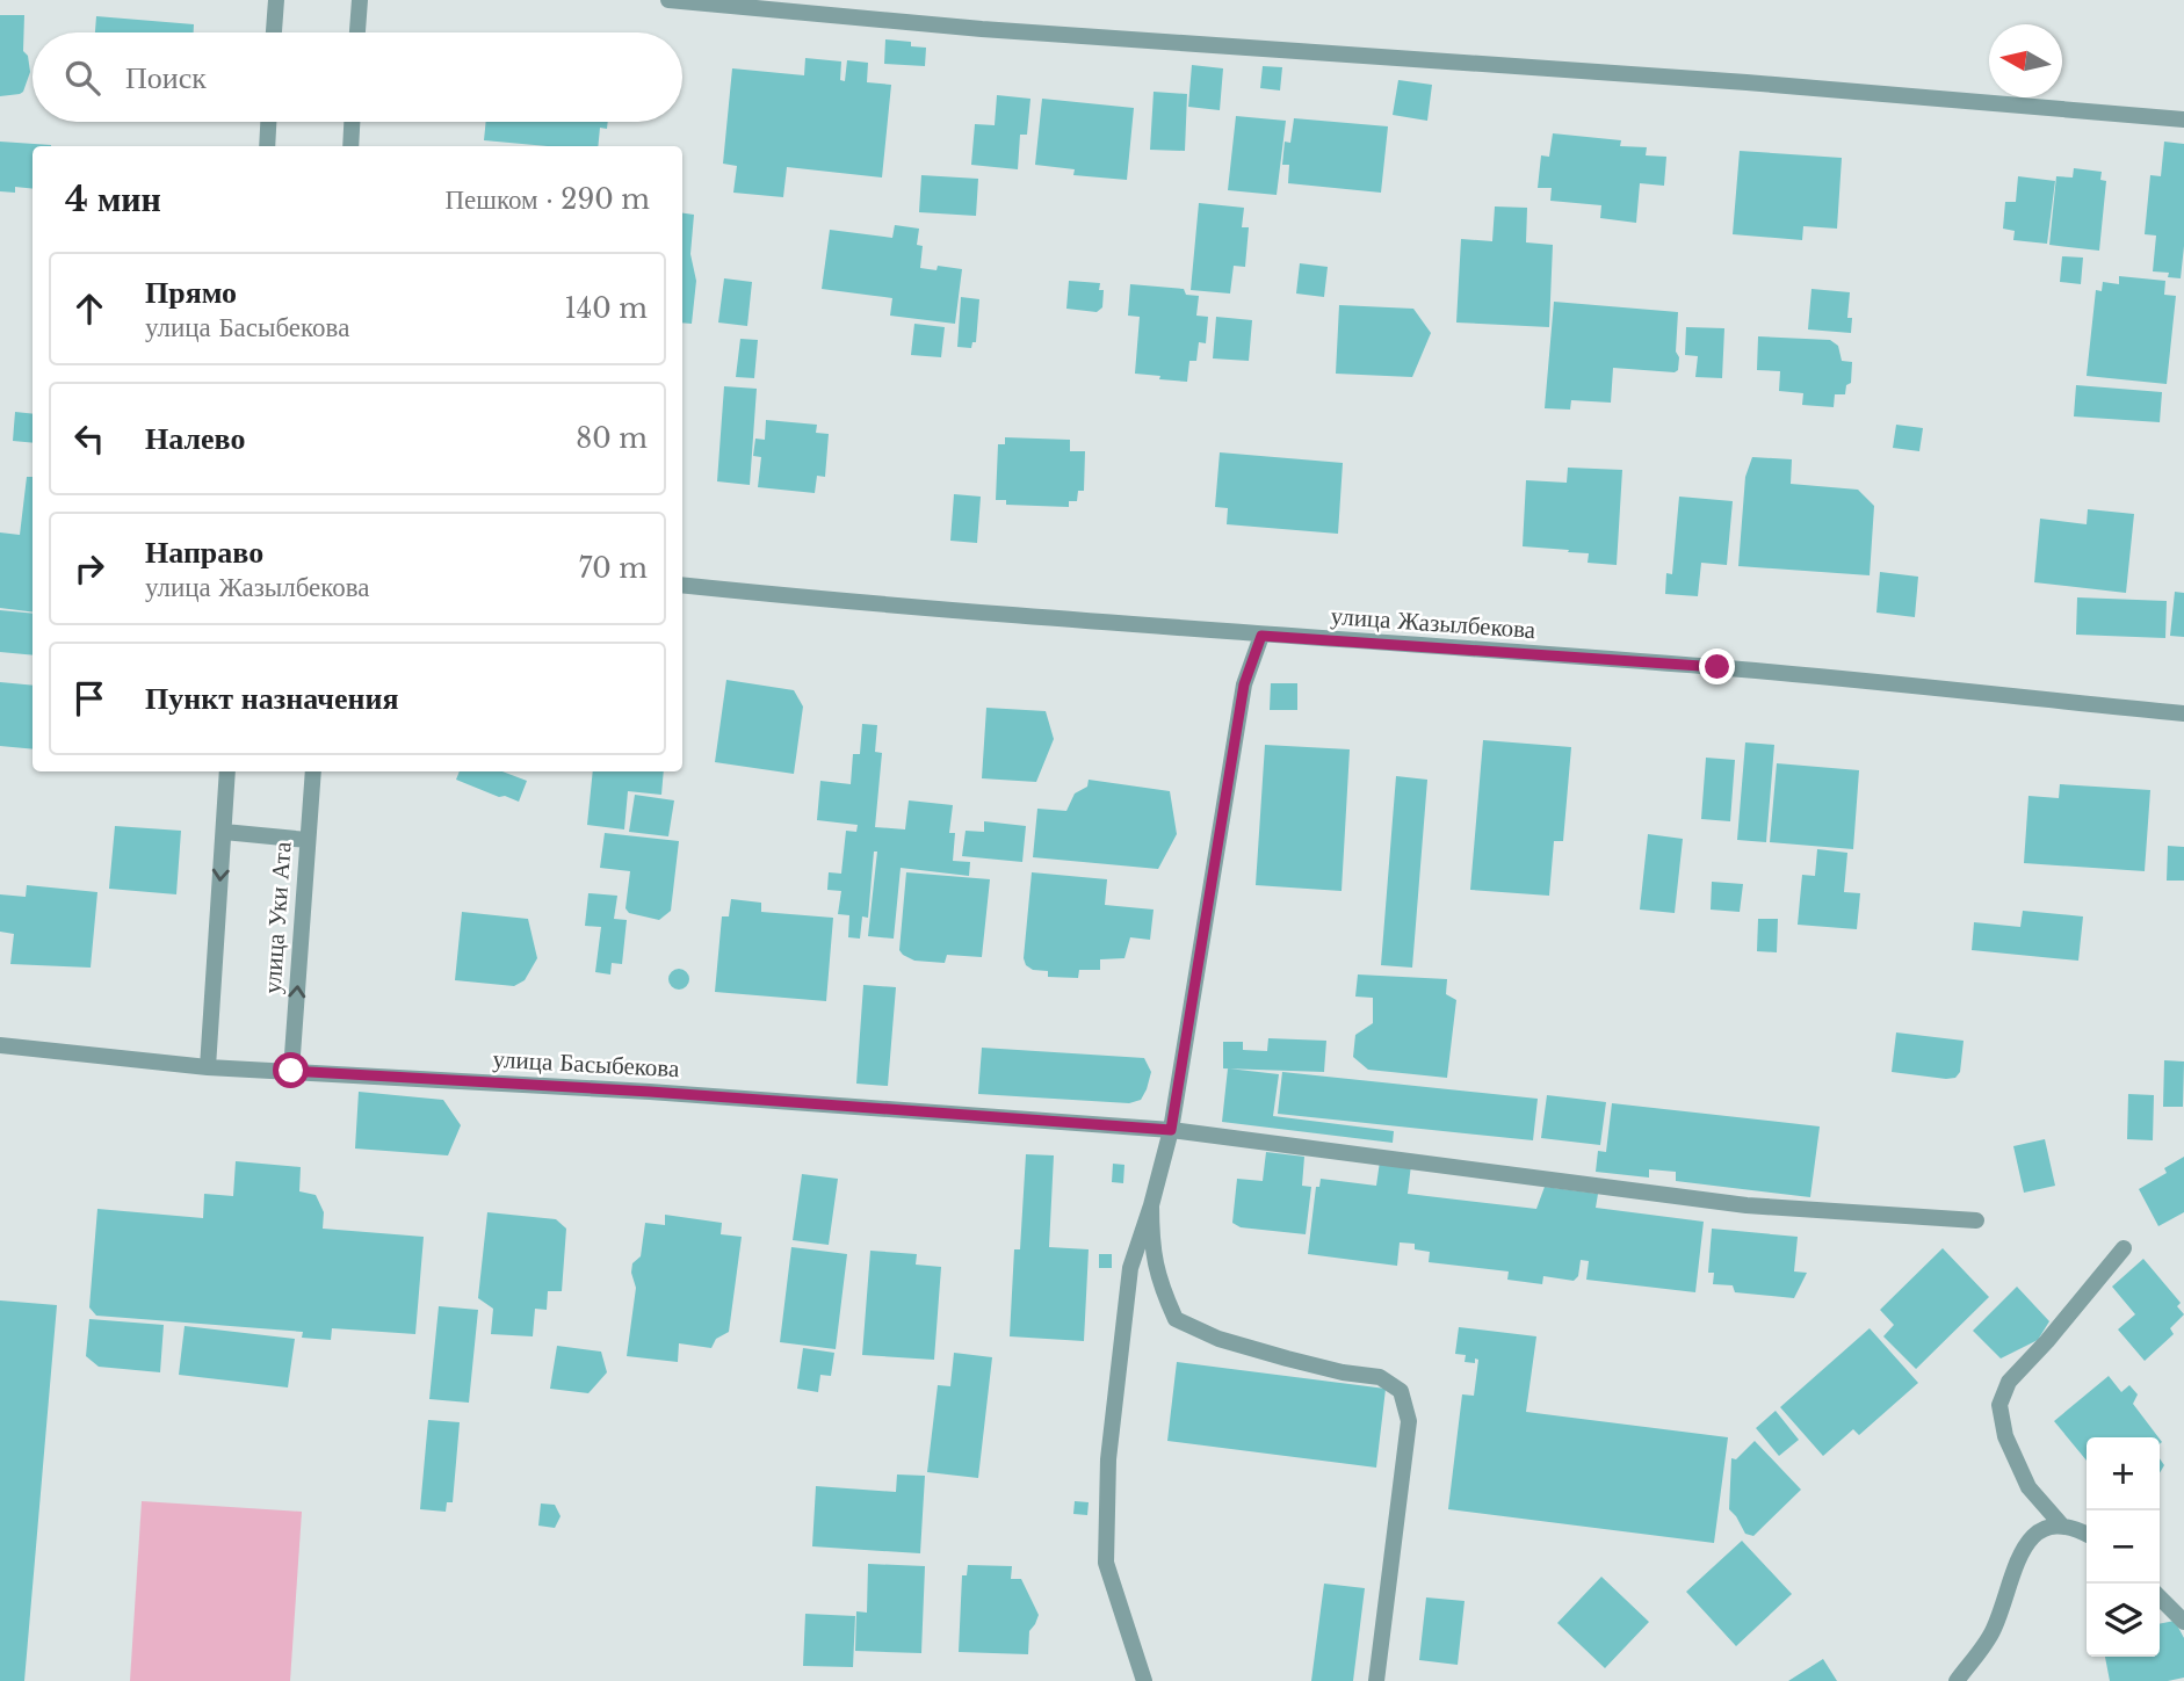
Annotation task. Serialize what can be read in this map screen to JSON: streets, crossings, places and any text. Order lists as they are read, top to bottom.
{
  "streets": {
    "street": ["улица Жазылбекова", "улица Уки Ата", "улица Басыбекова"]
  },
  "crossings": [
    ["улица Уки Ата", "улица Басыбекова"]
  ],
  "north": "left",
  "page": {
    "search": "Поиск",
    "heading": ["4 мин", "Пешком · 290 m"],
    "list": [
      ["Прямо", "улица Басыбекова", "140 m"],
      ["Налево", "80 m"],
      ["Направо", "улица Жазылбекова", "70 m"],
      "Пункт назначения"
    ],
    "map_buttons": ["+", "−"]
  }
}
